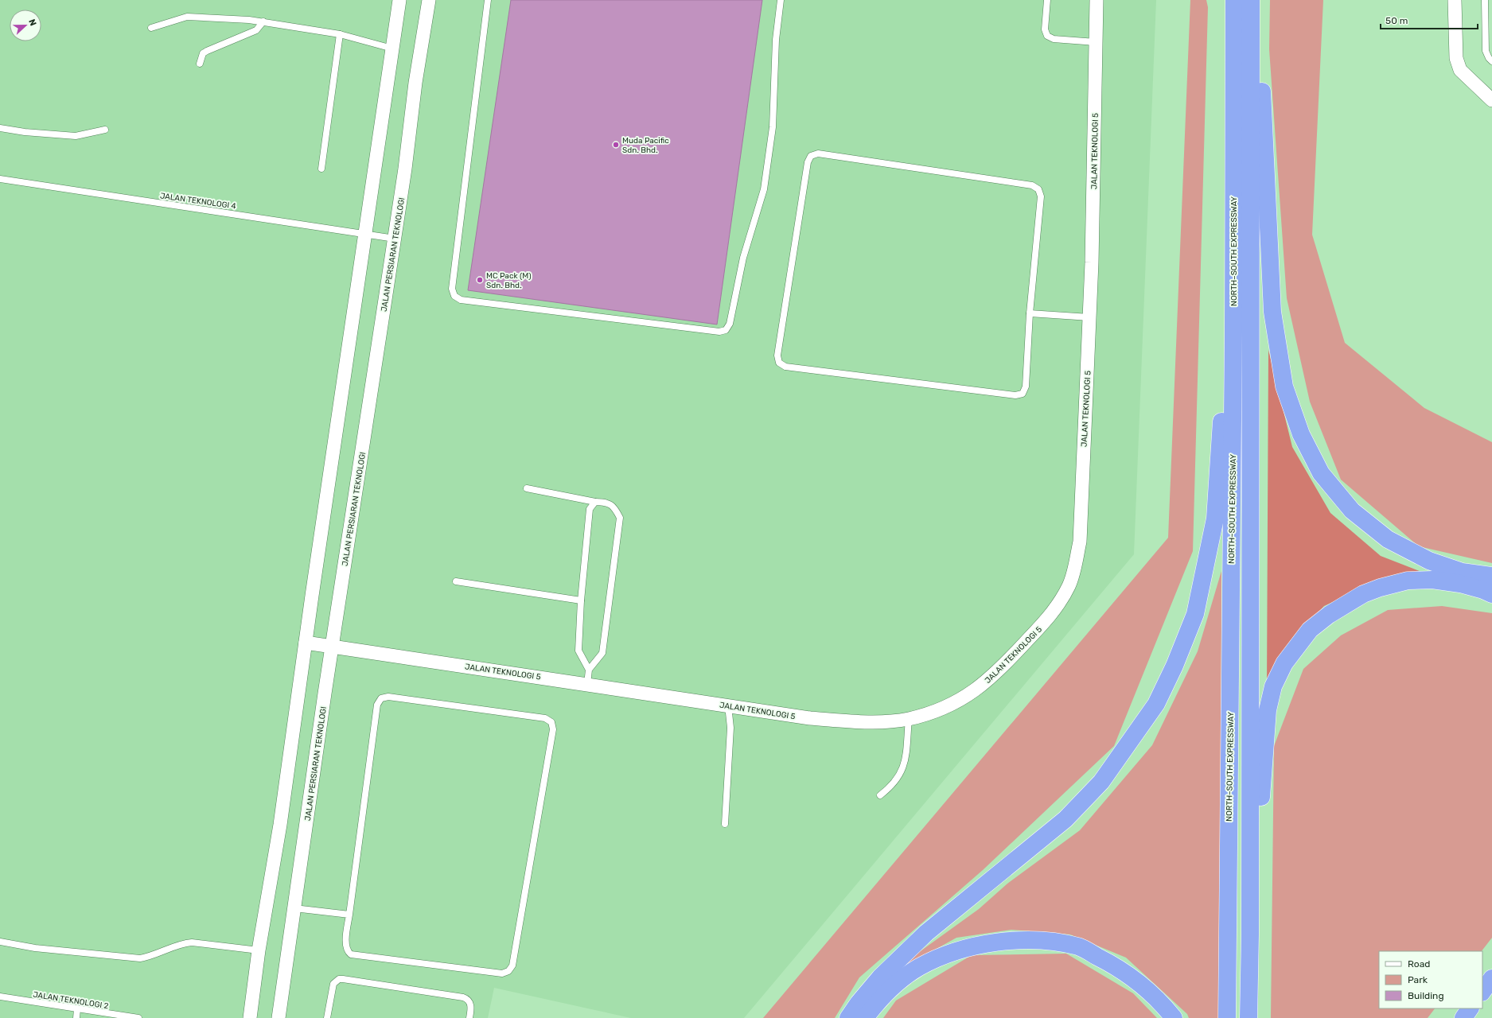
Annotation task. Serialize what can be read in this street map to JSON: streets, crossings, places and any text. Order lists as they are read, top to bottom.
{
  "streets": {
    "highway": ["NORTH–SOUTH EXPRESSWAY"],
    "street": ["JALAN TEKNOLOGI 5", "JALAN PERSIARAN TEKNOLOGI"],
    "lane": ["JALAN TEKNOLOGI 4", "JALAN TEKNOLOGI 2"]
  },
  "crossings": [
    ["JALAN TEKNOLOGI 5", "JALAN PERSIARAN TEKNOLOGI"],
    ["JALAN TEKNOLOGI 4", "JALAN PERSIARAN TEKNOLOGI"]
  ],
  "places": ["Muda Pacific Sdn. Bhd.", "MC Pack (M) Sdn. Bhd."],
  "legend": ["Road", "Park", "Building"],
  "scale_bar": "50 m",
  "north": "right"
}
